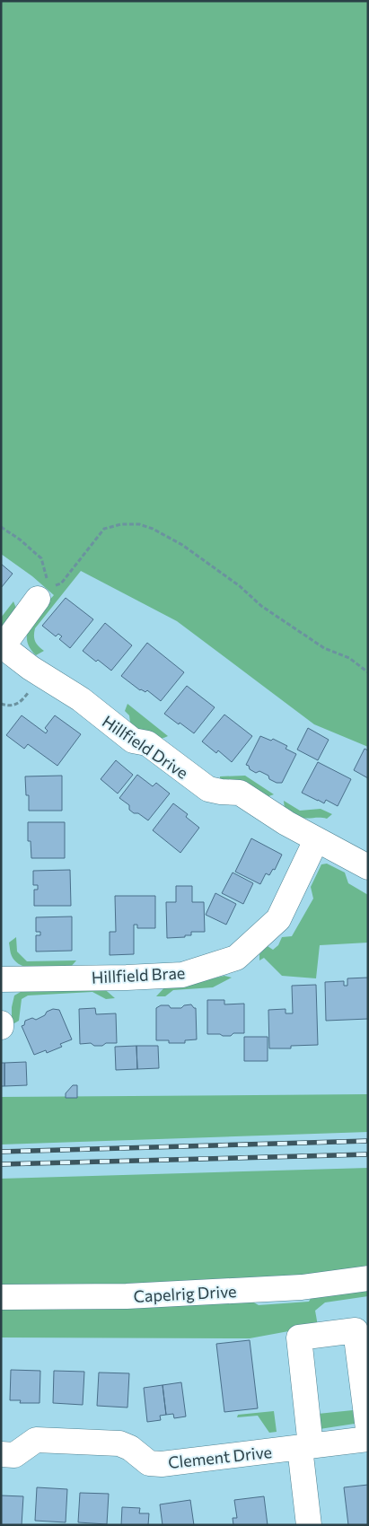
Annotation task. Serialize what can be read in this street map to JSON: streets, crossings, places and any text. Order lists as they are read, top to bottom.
{
  "streets": {
    "street": [
      "Hillfield Drive",
      "Hillfield Brae",
      "Capelrig Drive",
      "Clement Drive"
    ]
  },
  "crossings": [
    ["Hillfield Drive", "Hillfield Brae"]
  ]
}
